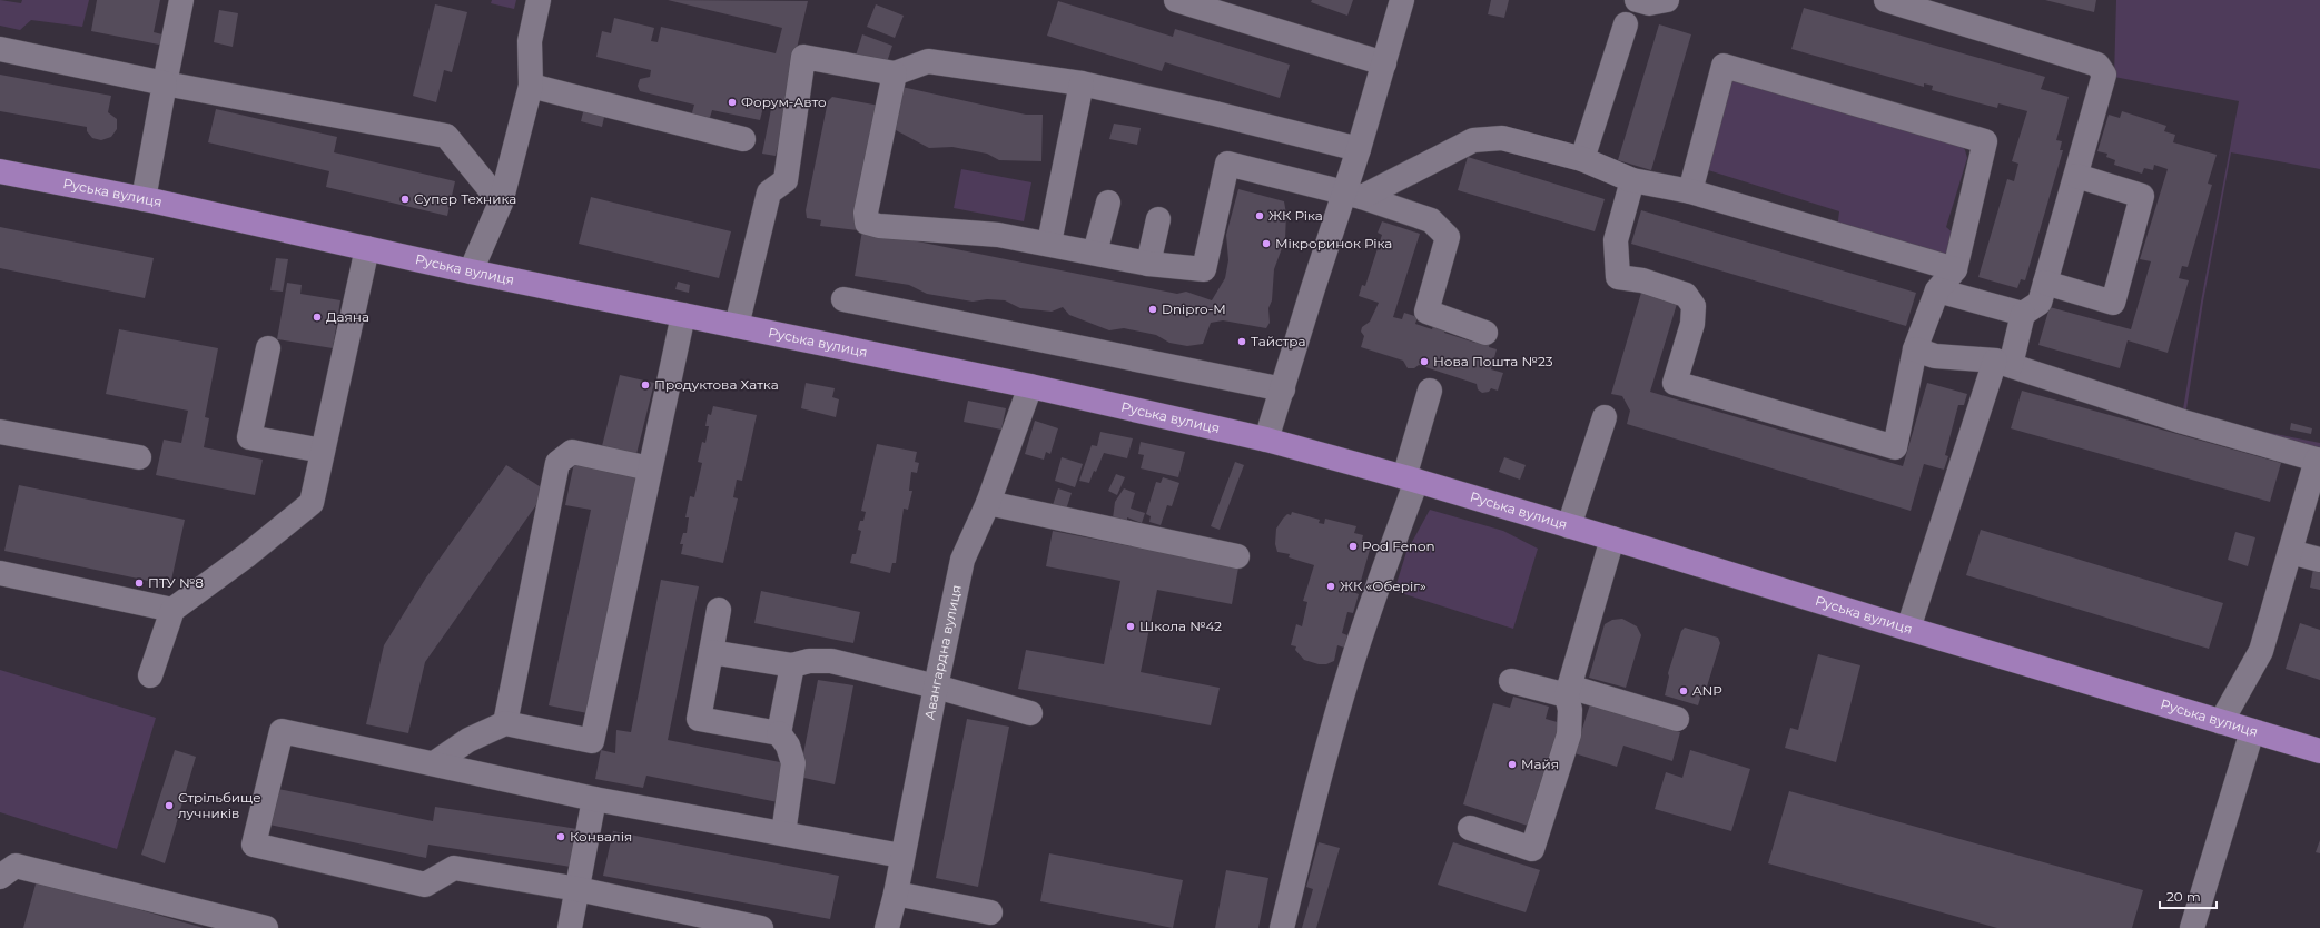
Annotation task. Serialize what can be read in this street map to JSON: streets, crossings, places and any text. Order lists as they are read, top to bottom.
{
  "streets": {
    "main road": ["Руська вулиця"],
    "street": ["Авангардна вулиця"]
  },
  "crossings": [
    ["Руська вулиця", "Авангардна вулиця"]
  ],
  "places": [
    "Форум-Авто",
    "Супер Техника",
    "ЖК Ріка",
    "Мікроринок Ріка",
    "Dnipro-M",
    "Даяна",
    "Тайстра",
    "Нова Пошта №23",
    "Продуктова Хатка",
    "Pod Fenon",
    "ПТУ №8",
    "ЖК «Оберіг»",
    "Школа №42",
    "ANP",
    "Майя",
    "Стрільбище лучників",
    "Конвалія"
  ],
  "scale_bar": "20 m"
}
